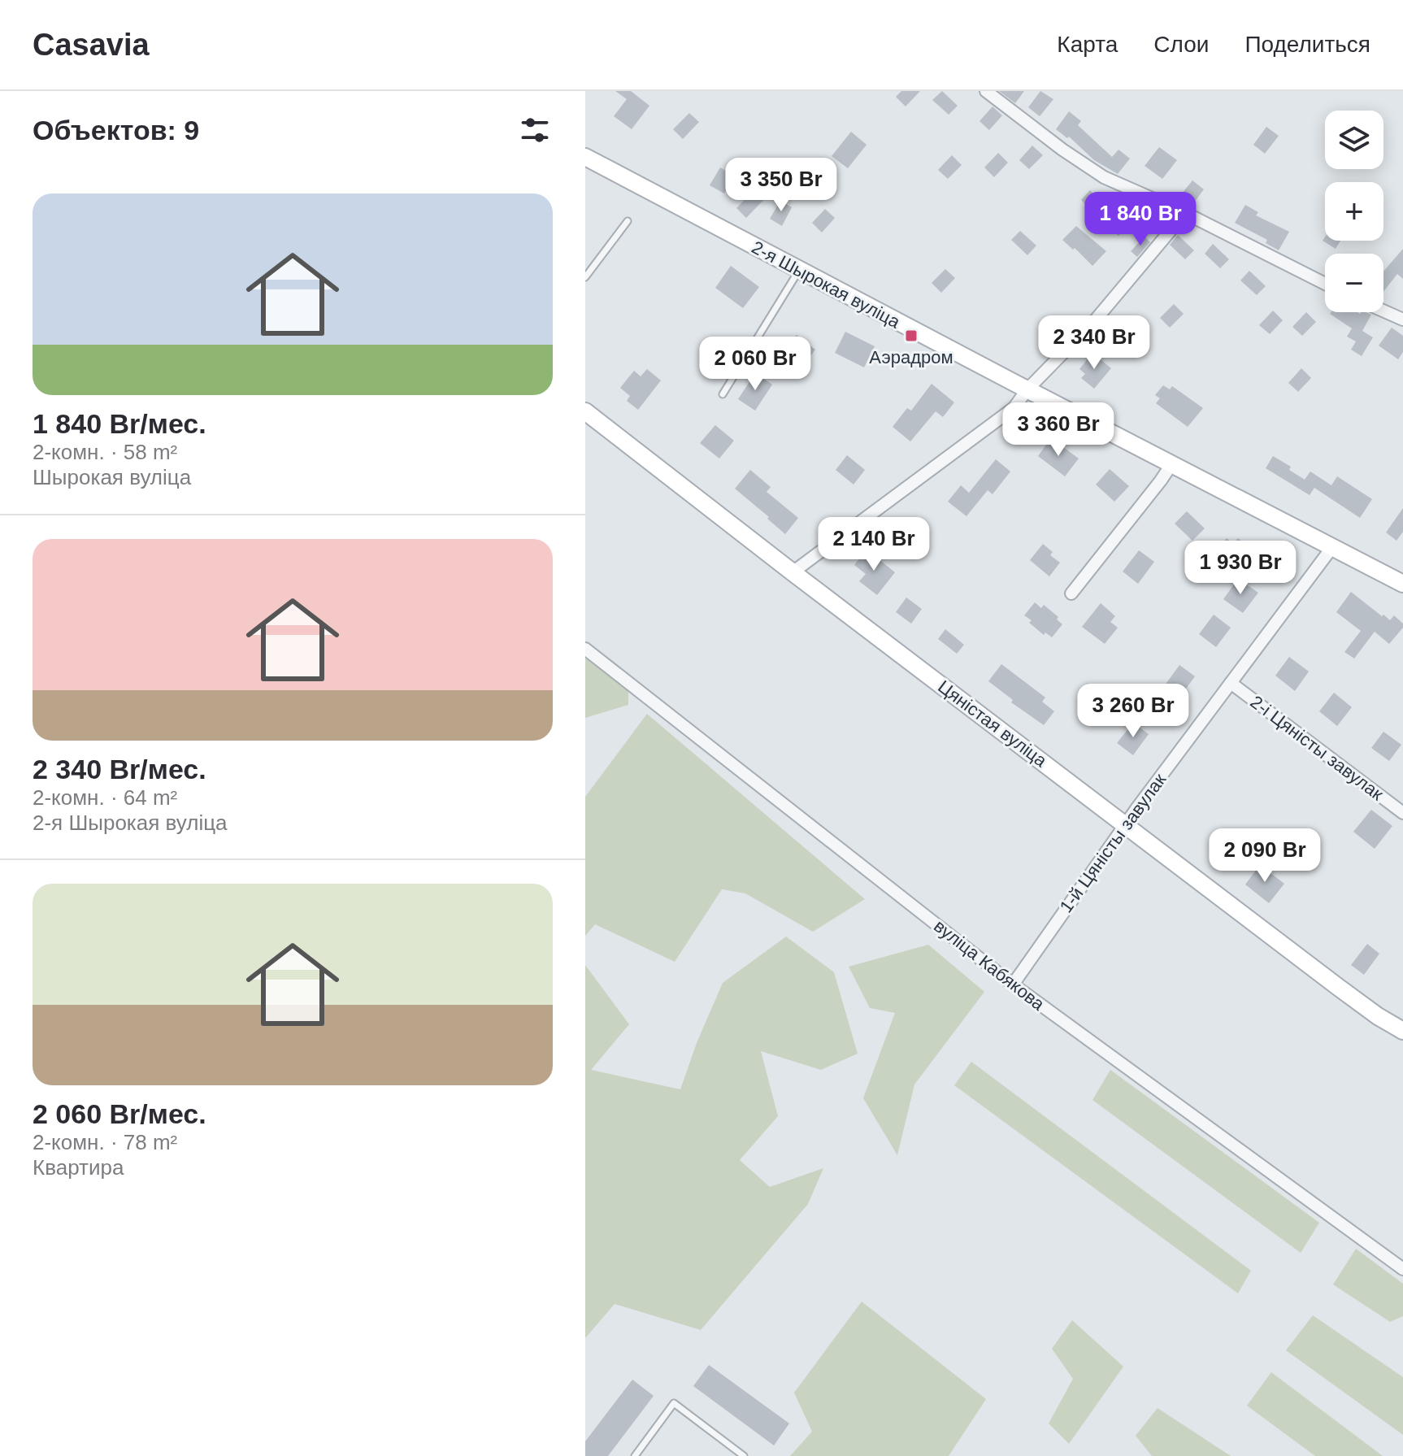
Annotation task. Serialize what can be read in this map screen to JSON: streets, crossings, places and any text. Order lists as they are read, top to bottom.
{
  "streets": {
    "street": [
      "2-я Шырокая вуліца",
      "Цяністая вуліца",
      "2-і Цяністы завулак",
      "1-й Цяністы завулак",
      "вуліца Кабякова"
    ]
  },
  "crossings": [
    ["2-я Шырокая вуліца", "1-й Цяністы завулак"],
    ["Цяністая вуліца", "1-й Цяністы завулак"],
    ["2-і Цяністы завулак", "1-й Цяністы завулак"],
    ["1-й Цяністы завулак", "вуліца Кабякова"]
  ],
  "places": {
    "transit": ["Аэрадром"]
  },
  "page": {
    "header": "Casavia",
    "nav": ["Карта", "Слои", "Поделиться"],
    "heading": "Объектов: 9",
    "map_buttons": ["+", "−"],
    "price": [
      "3 350 Br",
      "1 840 Br",
      "2 340 Br",
      "2 060 Br",
      "3 360 Br",
      "2 140 Br",
      "1 930 Br",
      "3 260 Br",
      "2 090 Br"
    ],
    "list": [
      {
        "name": "1 840 Br/мес.",
        "note": "2-комн. · 58 m² · Шырокая вуліца"
      },
      {
        "name": "2 340 Br/мес.",
        "note": "2-комн. · 64 m² · 2-я Шырокая вуліца"
      },
      {
        "name": "2 060 Br/мес.",
        "note": "2-комн. · 78 m² · Квартира"
      }
    ]
  }
}
